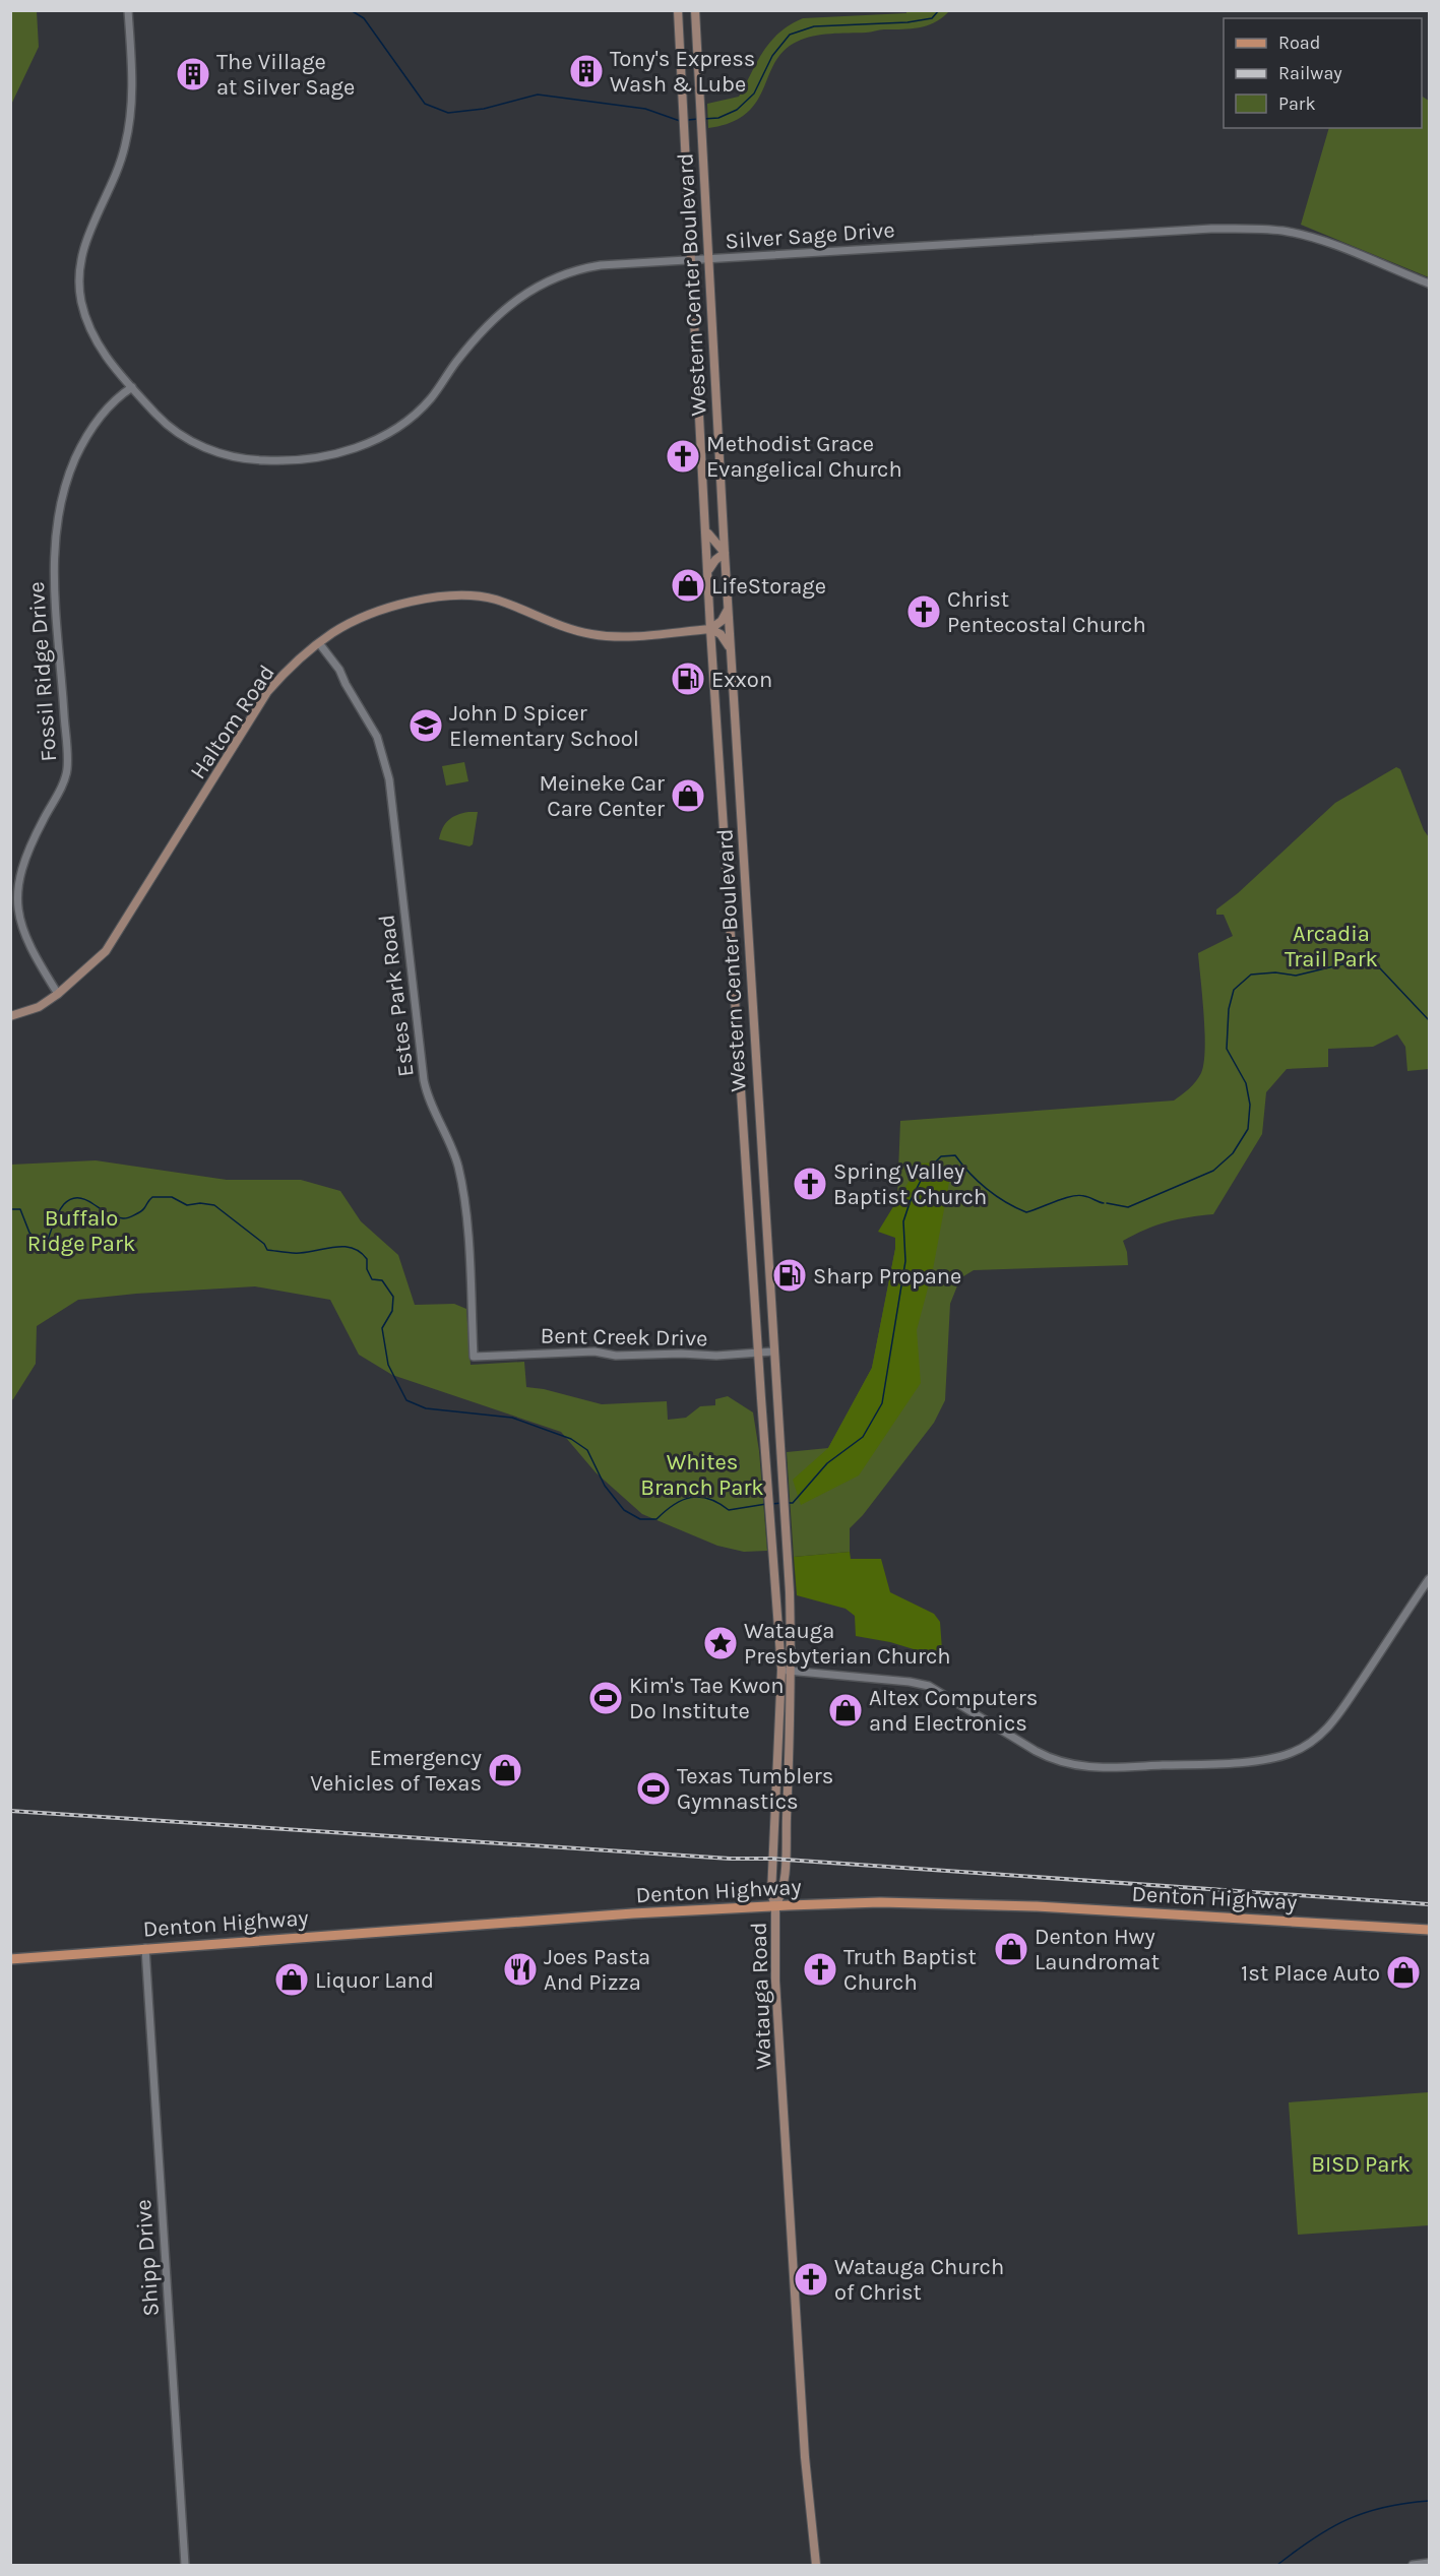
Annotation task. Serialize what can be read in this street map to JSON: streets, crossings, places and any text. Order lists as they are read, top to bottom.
{
  "streets": {
    "main road": [
      "Western Center Boulevard",
      "Haltom Road",
      "Denton Highway",
      "Watauga Road"
    ],
    "street": [
      "Silver Sage Drive",
      "Fossil Ridge Drive",
      "Estes Park Road",
      "Bent Creek Drive",
      "Shipp Drive"
    ]
  },
  "crossings": [
    ["Silver Sage Drive", "Western Center Boulevard"],
    ["Silver Sage Drive", "Fossil Ridge Drive"],
    ["Western Center Boulevard", "Haltom Road"],
    ["Western Center Boulevard", "Bent Creek Drive"],
    ["Western Center Boulevard", "Denton Highway"],
    ["Western Center Boulevard", "Watauga Road"],
    ["Fossil Ridge Drive", "Haltom Road"],
    ["Haltom Road", "Estes Park Road"],
    ["Estes Park Road", "Bent Creek Drive"],
    ["Bent Creek Drive", "Watauga Road"],
    ["Denton Highway", "Watauga Road"],
    ["Denton Highway", "Shipp Drive"]
  ],
  "parks": [
    "Arcadia Trail Park",
    "Buffalo Ridge Park",
    "Whites Branch Park",
    "BISD Park"
  ],
  "places": {
    "building": ["Tony's Express Wash & Lube", "The Village at Silver Sage"],
    "church": [
      "Methodist Grace Evangelical Church",
      "Christ Pentecostal Church",
      "Spring Valley Baptist Church",
      "Truth Baptist Church",
      "Watauga Church of Christ"
    ],
    "shop": [
      "LifeStorage",
      "Meineke Car Care Center",
      "Altex Computers and Electronics",
      "Emergency Vehicles of Texas",
      "Denton Hwy Laundromat",
      "1st Place Auto",
      "Liquor Land"
    ],
    "fuel station": ["Exxon", "Sharp Propane"],
    "school or university": ["John D Spicer Elementary School"],
    "place": ["Watauga Presbyterian Church"],
    "sports": ["Kim's Tae Kwon Do Institute", "Texas Tumblers Gymnastics"],
    "restaurant": ["Joes Pasta And Pizza"]
  },
  "legend": ["Road", "Railway", "Park"]
}
